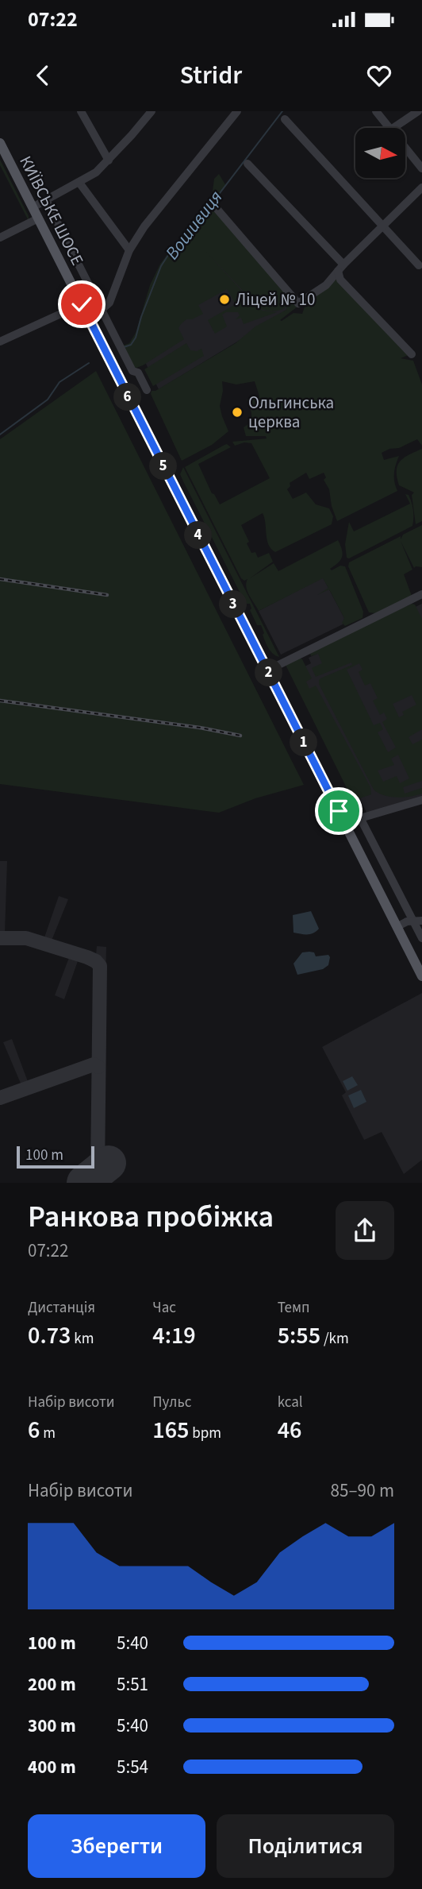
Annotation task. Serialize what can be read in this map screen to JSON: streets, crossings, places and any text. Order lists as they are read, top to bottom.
{
  "streets": {
    "main road": ["КИЇВСЬКЕ ШОСЕ"]
  },
  "water": ["Вошивиця"],
  "places": ["Ліцей № 10", "Ольгинська церква"],
  "scale_bar": "100 m",
  "north": "right",
  "page": {
    "status": "07:22",
    "header": "Stridr",
    "pins": [
      "6",
      "5",
      "4",
      "3",
      "2",
      "1"
    ],
    "scale": "100 m",
    "heading": ["Ранкова пробіжка", "07:22"],
    "stats": [
      ["Дистанція", "0.73 km"],
      ["Час", "4:19"],
      ["Темп", "5:55 /km"],
      ["Набір висоти", "6 m"],
      ["Пульс", "165 bpm"],
      ["kcal", "46"]
    ],
    "chart": ["Набір висоти", "85–90 m"],
    "list": [
      {
        "name": "100 m",
        "note": "5:40"
      },
      {
        "name": "200 m",
        "note": "5:51"
      },
      {
        "name": "300 m",
        "note": "5:40"
      },
      {
        "name": "400 m",
        "note": "5:54"
      }
    ],
    "buttons": ["Зберегти", "Поділитися"]
  }
}
